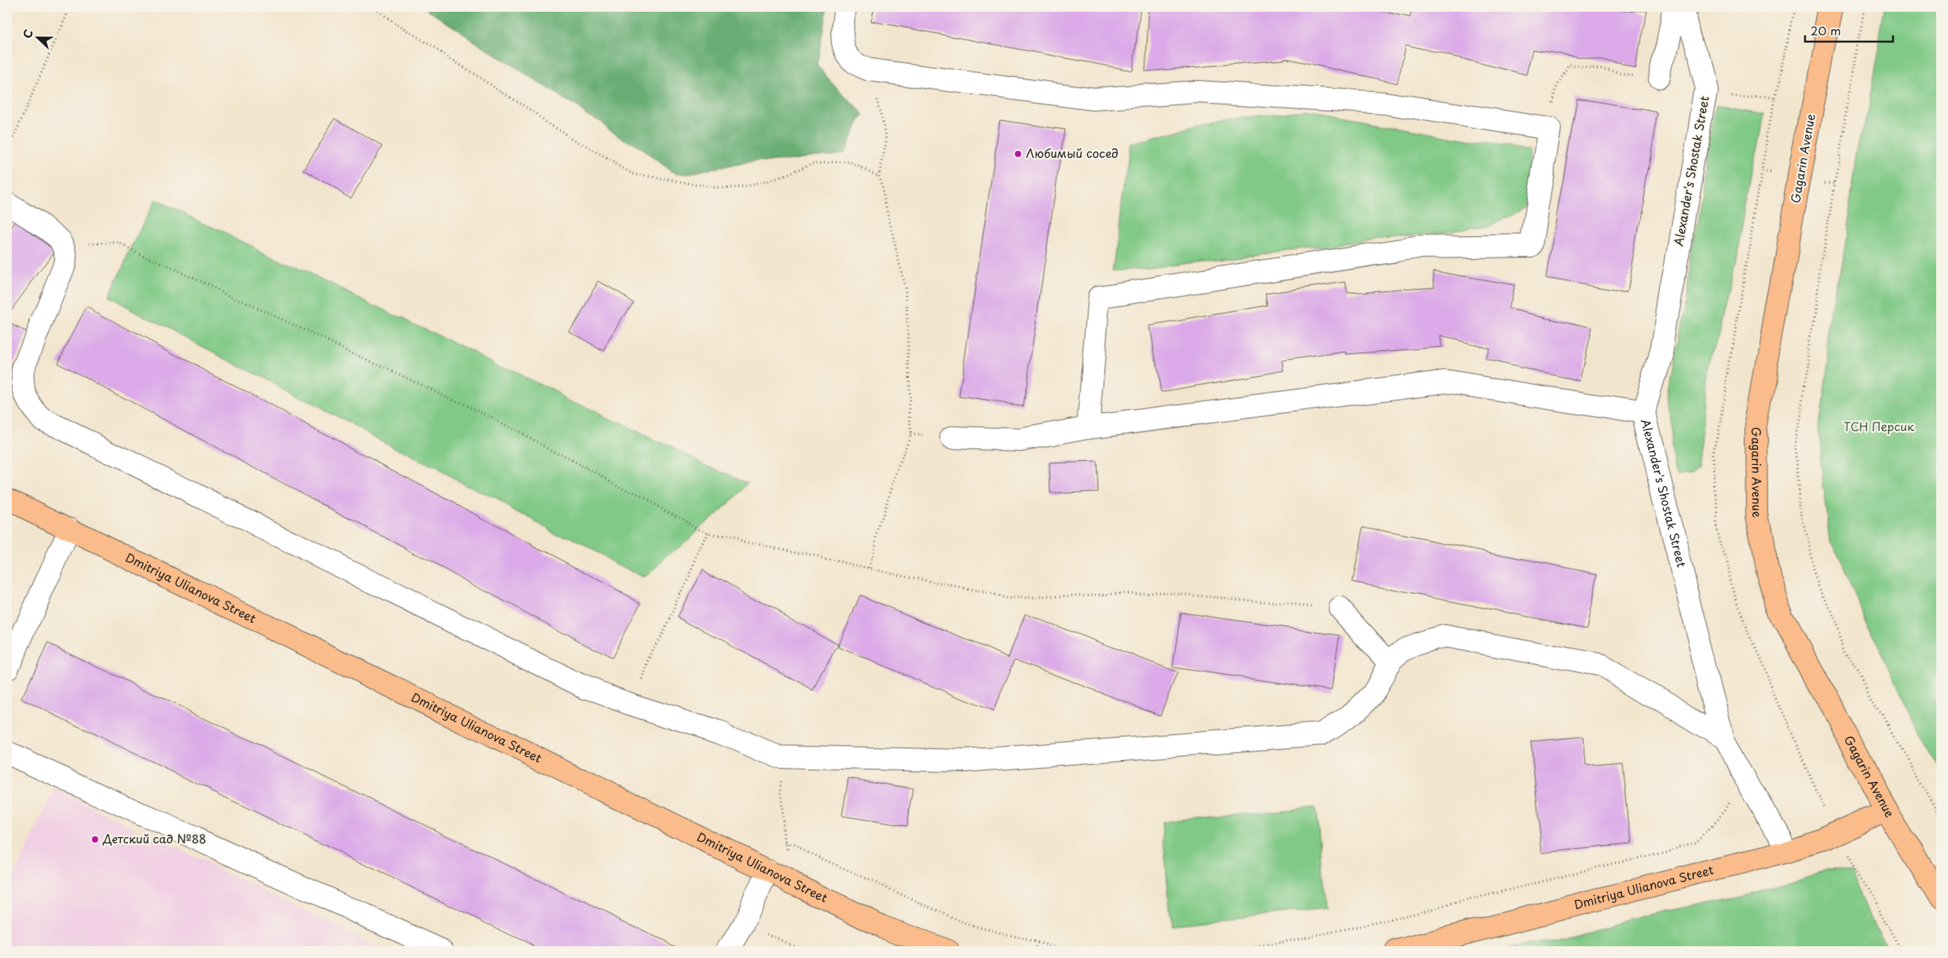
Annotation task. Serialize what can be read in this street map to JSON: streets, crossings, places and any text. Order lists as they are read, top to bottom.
{
  "streets": {
    "main road": ["Gagarin Avenue", "Dmitriya Ulianova Street"],
    "street": ["Alexander's Shostak Street"]
  },
  "crossings": [
    ["Gagarin Avenue", "Dmitriya Ulianova Street"],
    ["Alexander's Shostak Street", "Dmitriya Ulianova Street"]
  ],
  "parks": ["ТСН Персик"],
  "places": ["Любимый сосед", "Детский сад №88"],
  "scale_bar": "20 m",
  "north": "left"
}
